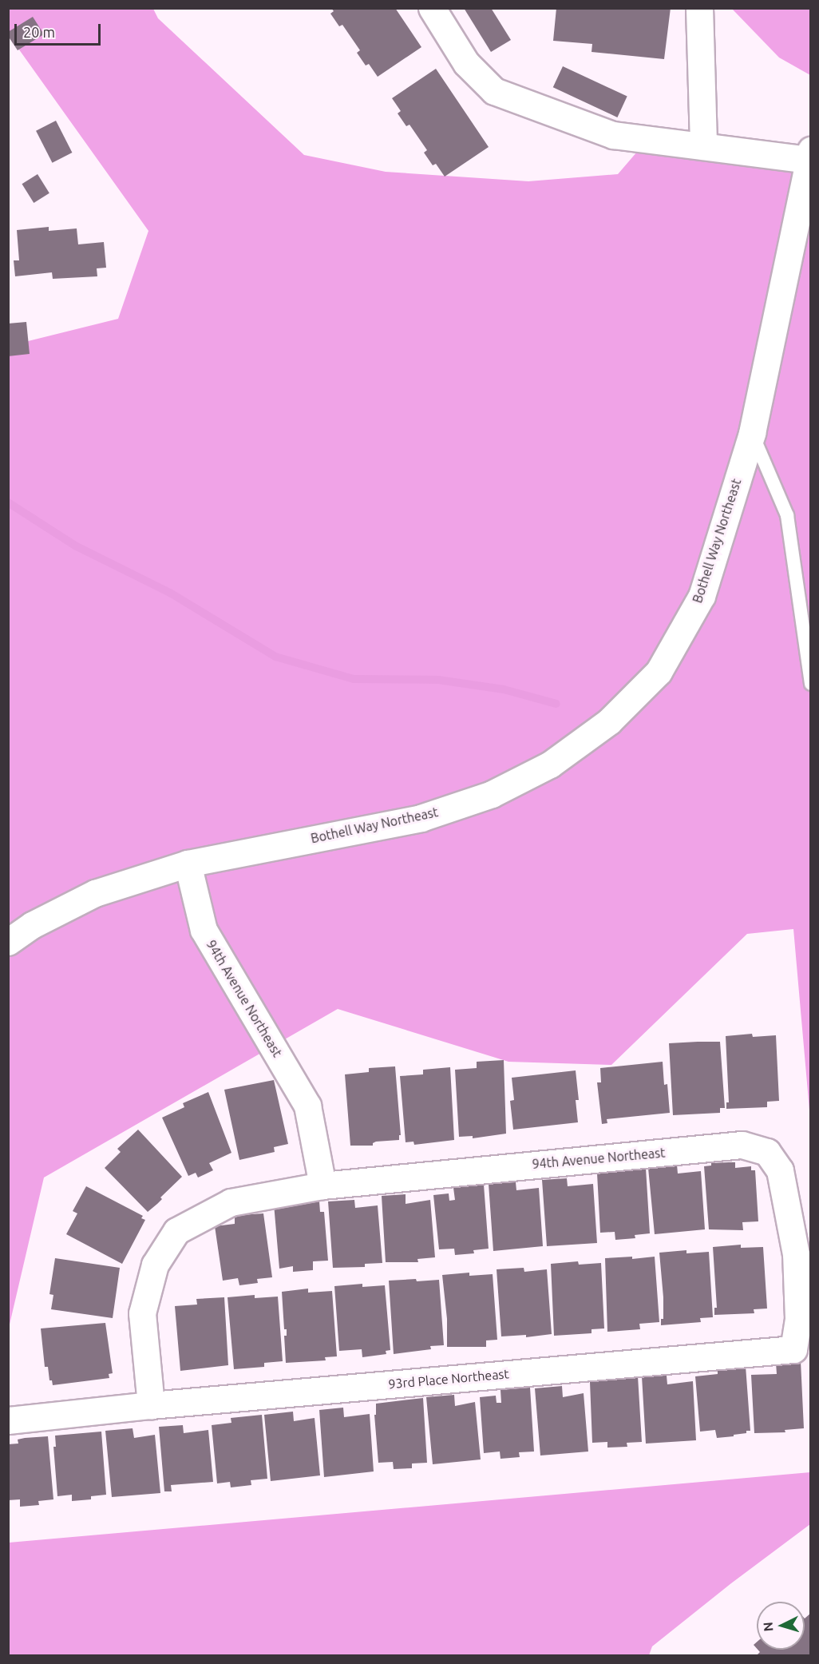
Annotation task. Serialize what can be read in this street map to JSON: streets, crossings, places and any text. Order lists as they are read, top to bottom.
{
  "streets": {
    "street": ["Bothell Way Northeast", "94th Avenue Northeast", "93rd Place Northeast"]
  },
  "crossings": [
    ["Bothell Way Northeast", "94th Avenue Northeast"],
    ["94th Avenue Northeast", "93rd Place Northeast"]
  ],
  "scale_bar": "20 m",
  "north": "left"
}
